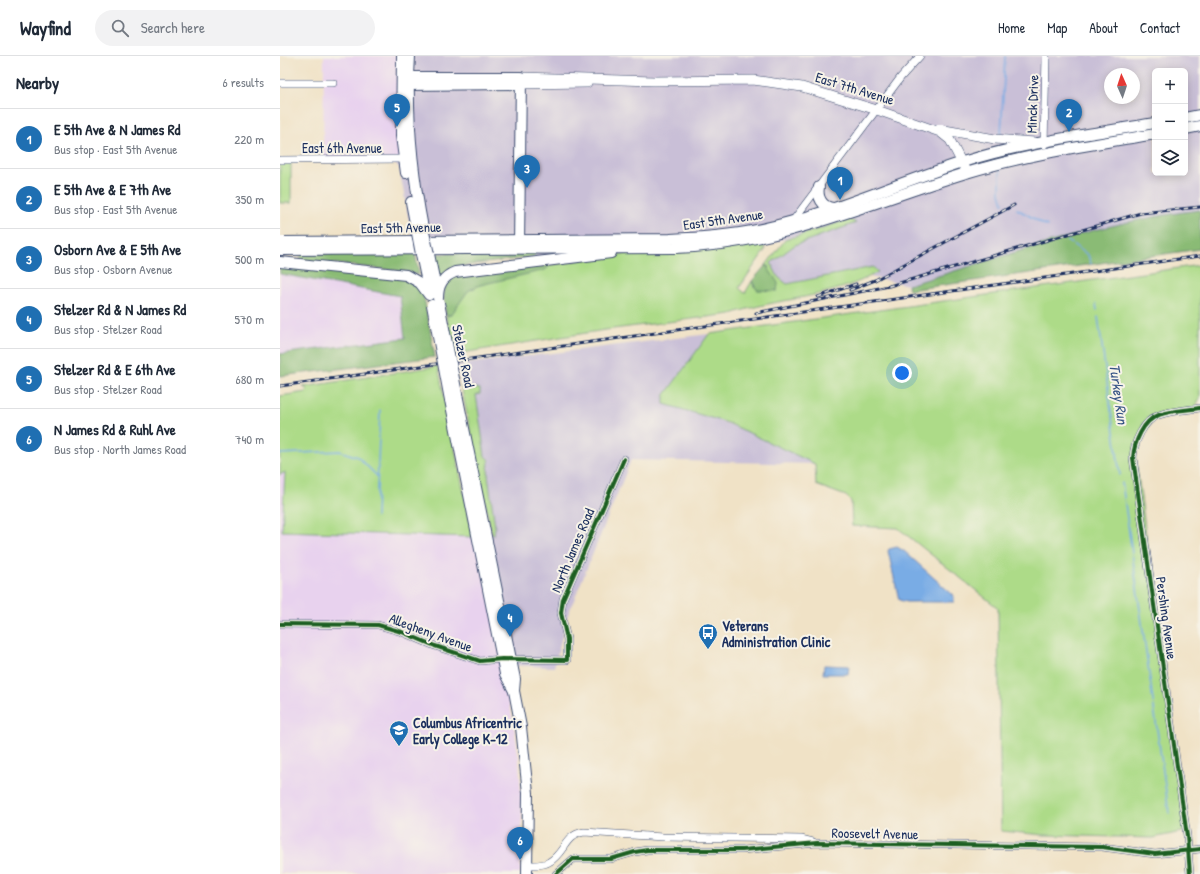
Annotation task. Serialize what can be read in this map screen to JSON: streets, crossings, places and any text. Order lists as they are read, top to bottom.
{
  "streets": {
    "main road": ["East 7th Avenue", "East 5th Avenue", "Stelzer Road"],
    "street": [
      "Minck Drive",
      "East 6th Avenue",
      "North James Road",
      "Pershing Avenue",
      "Allegheny Avenue",
      "Roosevelt Avenue"
    ]
  },
  "crossings": [
    ["East 7th Avenue", "Minck Drive"],
    ["East 7th Avenue", "East 5th Avenue"],
    ["East 7th Avenue", "Stelzer Road"],
    ["Minck Drive", "East 5th Avenue"],
    ["East 6th Avenue", "Stelzer Road"],
    ["Stelzer Road", "North James Road"],
    ["Stelzer Road", "Allegheny Avenue"],
    ["North James Road", "Allegheny Avenue"],
    ["Pershing Avenue", "Roosevelt Avenue"]
  ],
  "water": ["Turkey Run"],
  "places": {
    "bus stop": ["Veterans Administration Clinic"],
    "school or university": ["Columbus Africentric Early College K-12"]
  },
  "north": "top",
  "page": {
    "header": "Wayfind",
    "search": "Search here",
    "nav": [
      "Home",
      "Map",
      "About",
      "Contact"
    ],
    "heading": ["Nearby", "6 results"],
    "map_buttons": ["+", "−"],
    "pins": [
      "5",
      "2",
      "3",
      "1",
      "4",
      "6"
    ],
    "list": [
      {
        "mark": "1",
        "name": "E 5th Ave & N James Rd",
        "note": "Bus stop · East 5th Avenue",
        "value": "220 m"
      },
      {
        "mark": "2",
        "name": "E 5th Ave & E 7th Ave",
        "note": "Bus stop · East 5th Avenue",
        "value": "350 m"
      },
      {
        "mark": "3",
        "name": "Osborn Ave & E 5th Ave",
        "note": "Bus stop · Osborn Avenue",
        "value": "500 m"
      },
      {
        "mark": "4",
        "name": "Stelzer Rd & N James Rd",
        "note": "Bus stop · Stelzer Road",
        "value": "570 m"
      },
      {
        "mark": "5",
        "name": "Stelzer Rd & E 6th Ave",
        "note": "Bus stop · Stelzer Road",
        "value": "680 m"
      },
      {
        "mark": "6",
        "name": "N James Rd & Ruhl Ave",
        "note": "Bus stop · North James Road",
        "value": "740 m"
      }
    ]
  }
}
